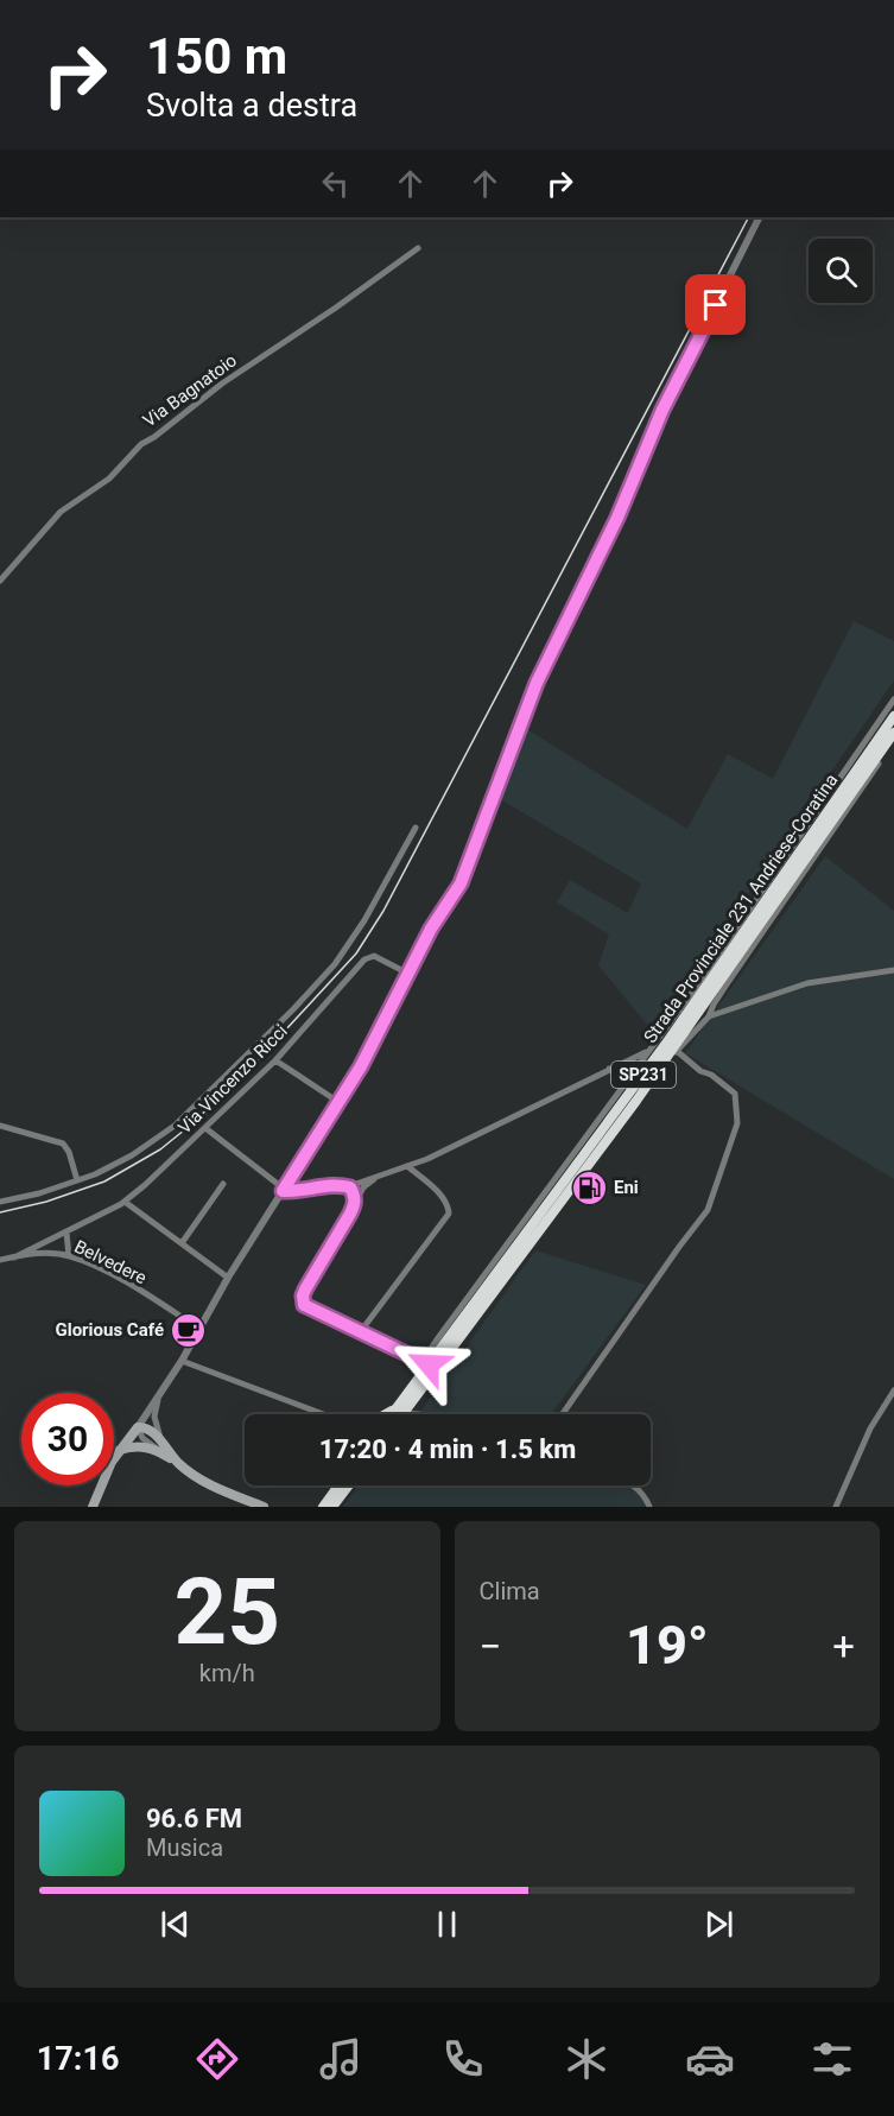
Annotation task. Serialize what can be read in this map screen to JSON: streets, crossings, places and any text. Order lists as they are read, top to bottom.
{
  "streets": {
    "highway": ["Strada Provinciale 231 Andriese-Coratina", "SP231"],
    "street": ["Via Bagnatoio", "Via Vincenzo Ricci", "Belvedere"]
  },
  "crossings": [
    ["Strada Provinciale 231 Andriese-Coratina", "SP231"],
    ["Via Vincenzo Ricci", "Belvedere"]
  ],
  "places": {
    "fuel station": ["Eni"],
    "cafe": ["Glorious Café"]
  },
  "page": {
    "turn": ["150 m", "Svolta a destra"],
    "limit": "30",
    "trip": "17:20 · 4 min · 1.5 km",
    "tile": [
      ["25", "km/h"],
      "Clima"
    ],
    "heat": ["−", "19°", "+"],
    "song": ["96.6 FM", "Musica"],
    "tabs": "17:16"
  }
}
